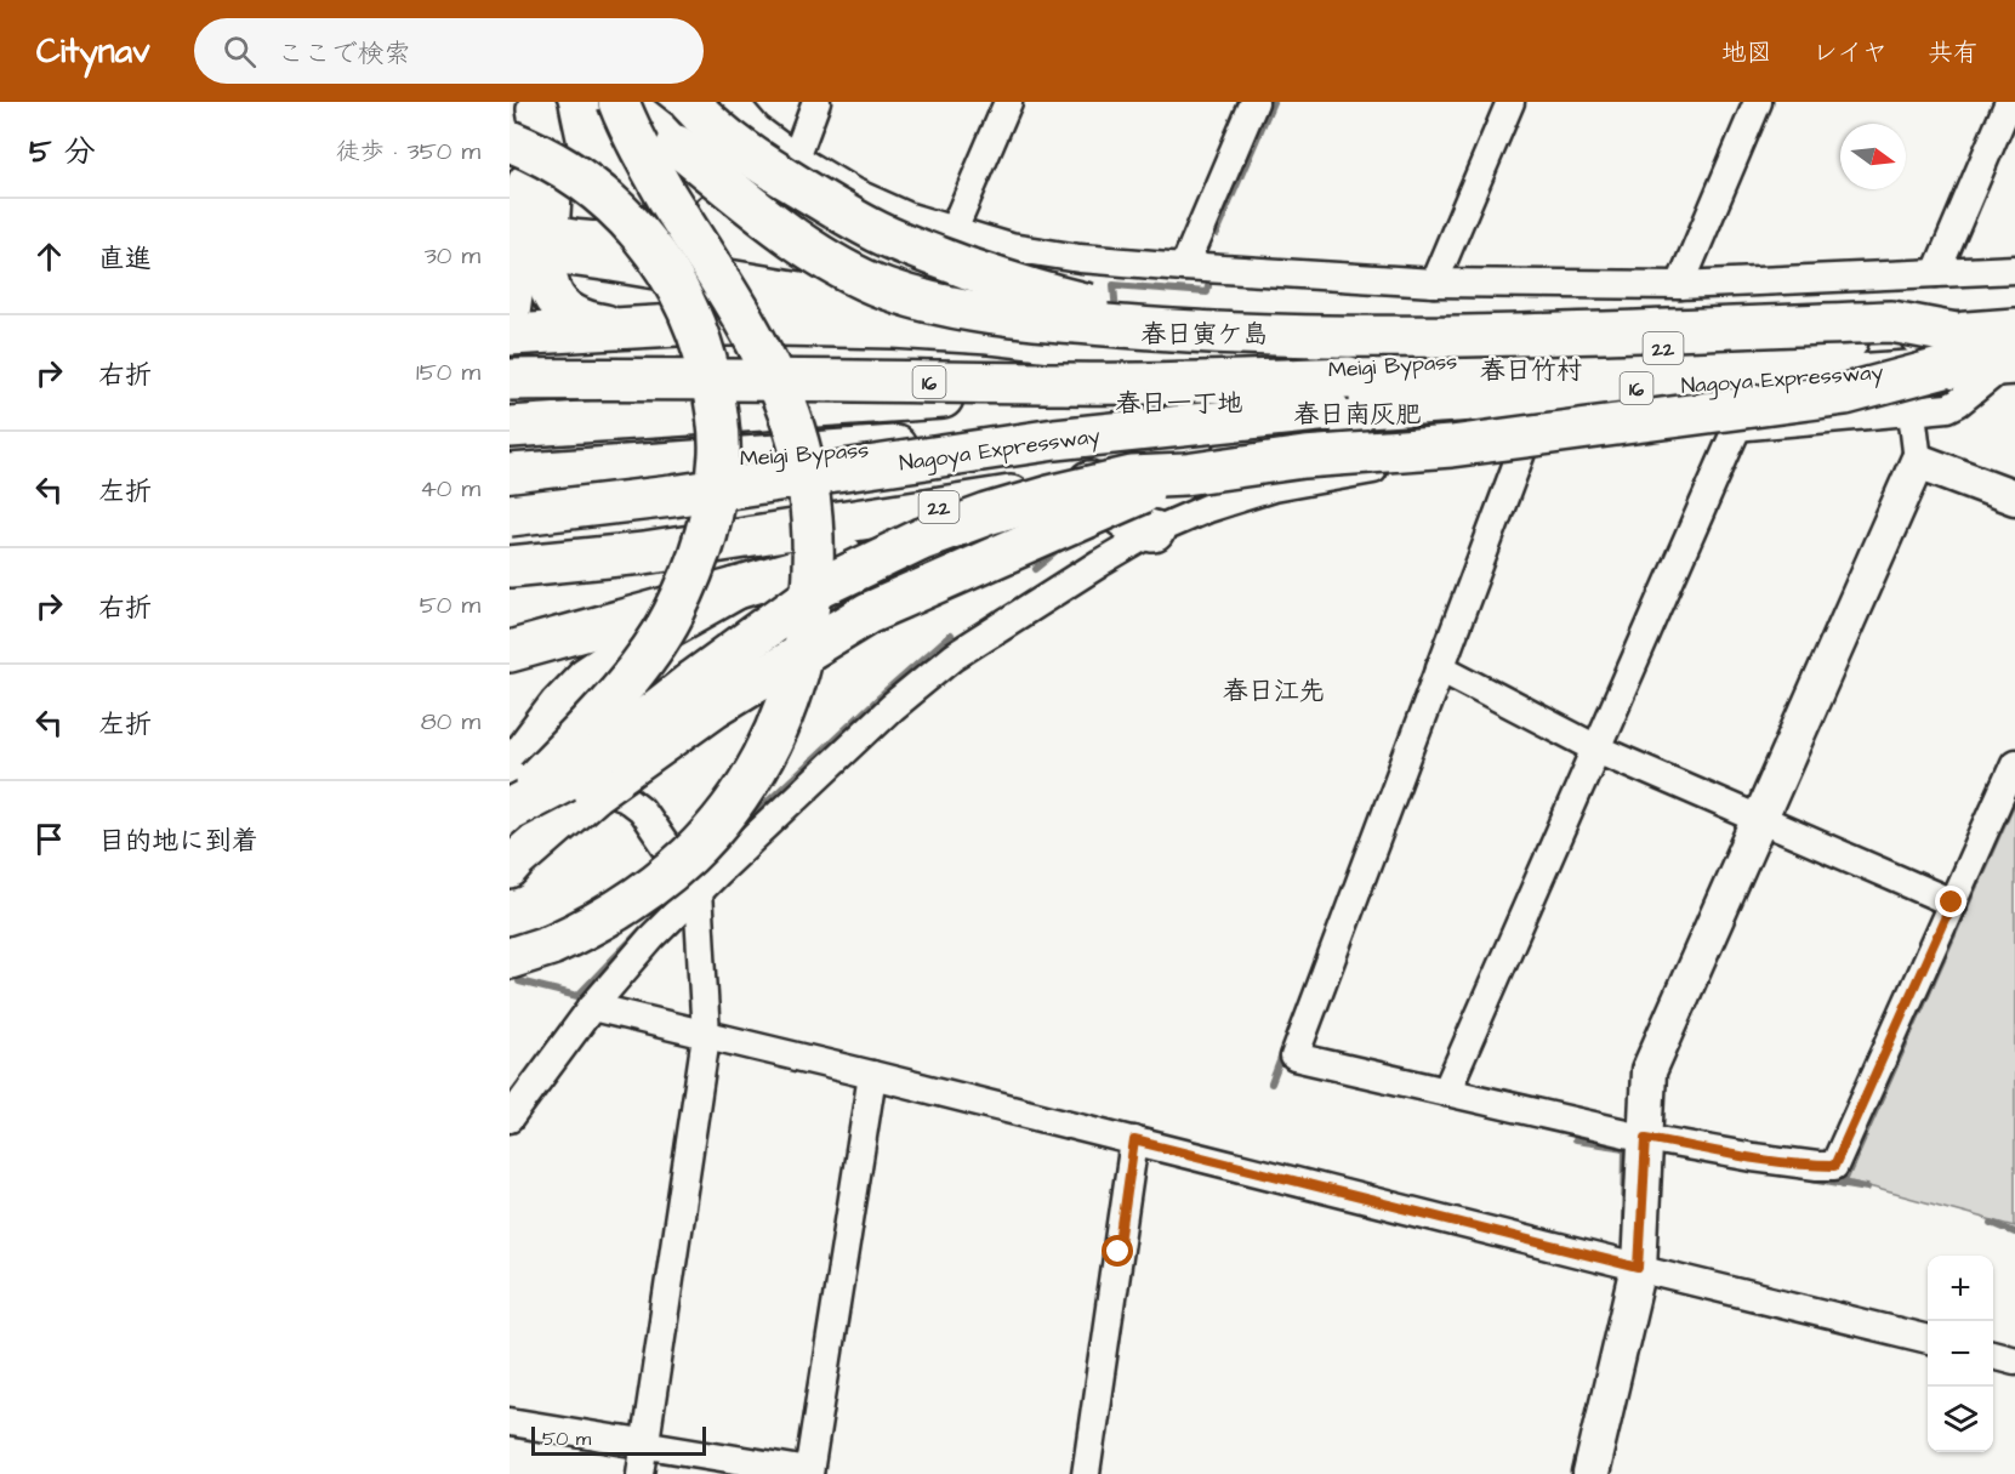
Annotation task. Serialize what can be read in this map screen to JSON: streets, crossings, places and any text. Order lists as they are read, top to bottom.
{
  "streets": {
    "highway": [
      "22",
      "Meigi Bypass",
      "Nagoya Expressway",
      "16"
    ]
  },
  "crossings": [
    ["22", "Meigi Bypass"],
    ["Meigi Bypass", "Nagoya Expressway"]
  ],
  "districts": [
    "春日寅ケ島",
    "春日竹村",
    "春日一丁地",
    "春日南灰肥",
    "春日江先"
  ],
  "scale_bar": "50 m",
  "north": "right",
  "page": {
    "header": "Citynav",
    "search": "ここで検索",
    "nav": ["地図", "レイヤ", "共有"],
    "heading": ["5 分", "徒歩 · 350 m"],
    "list": [
      ["直進", "30 m"],
      ["右折", "150 m"],
      ["左折", "40 m"],
      ["右折", "50 m"],
      ["左折", "80 m"],
      "目的地に到着"
    ],
    "map_buttons": ["+", "−"],
    "scale": "50 m"
  }
}
